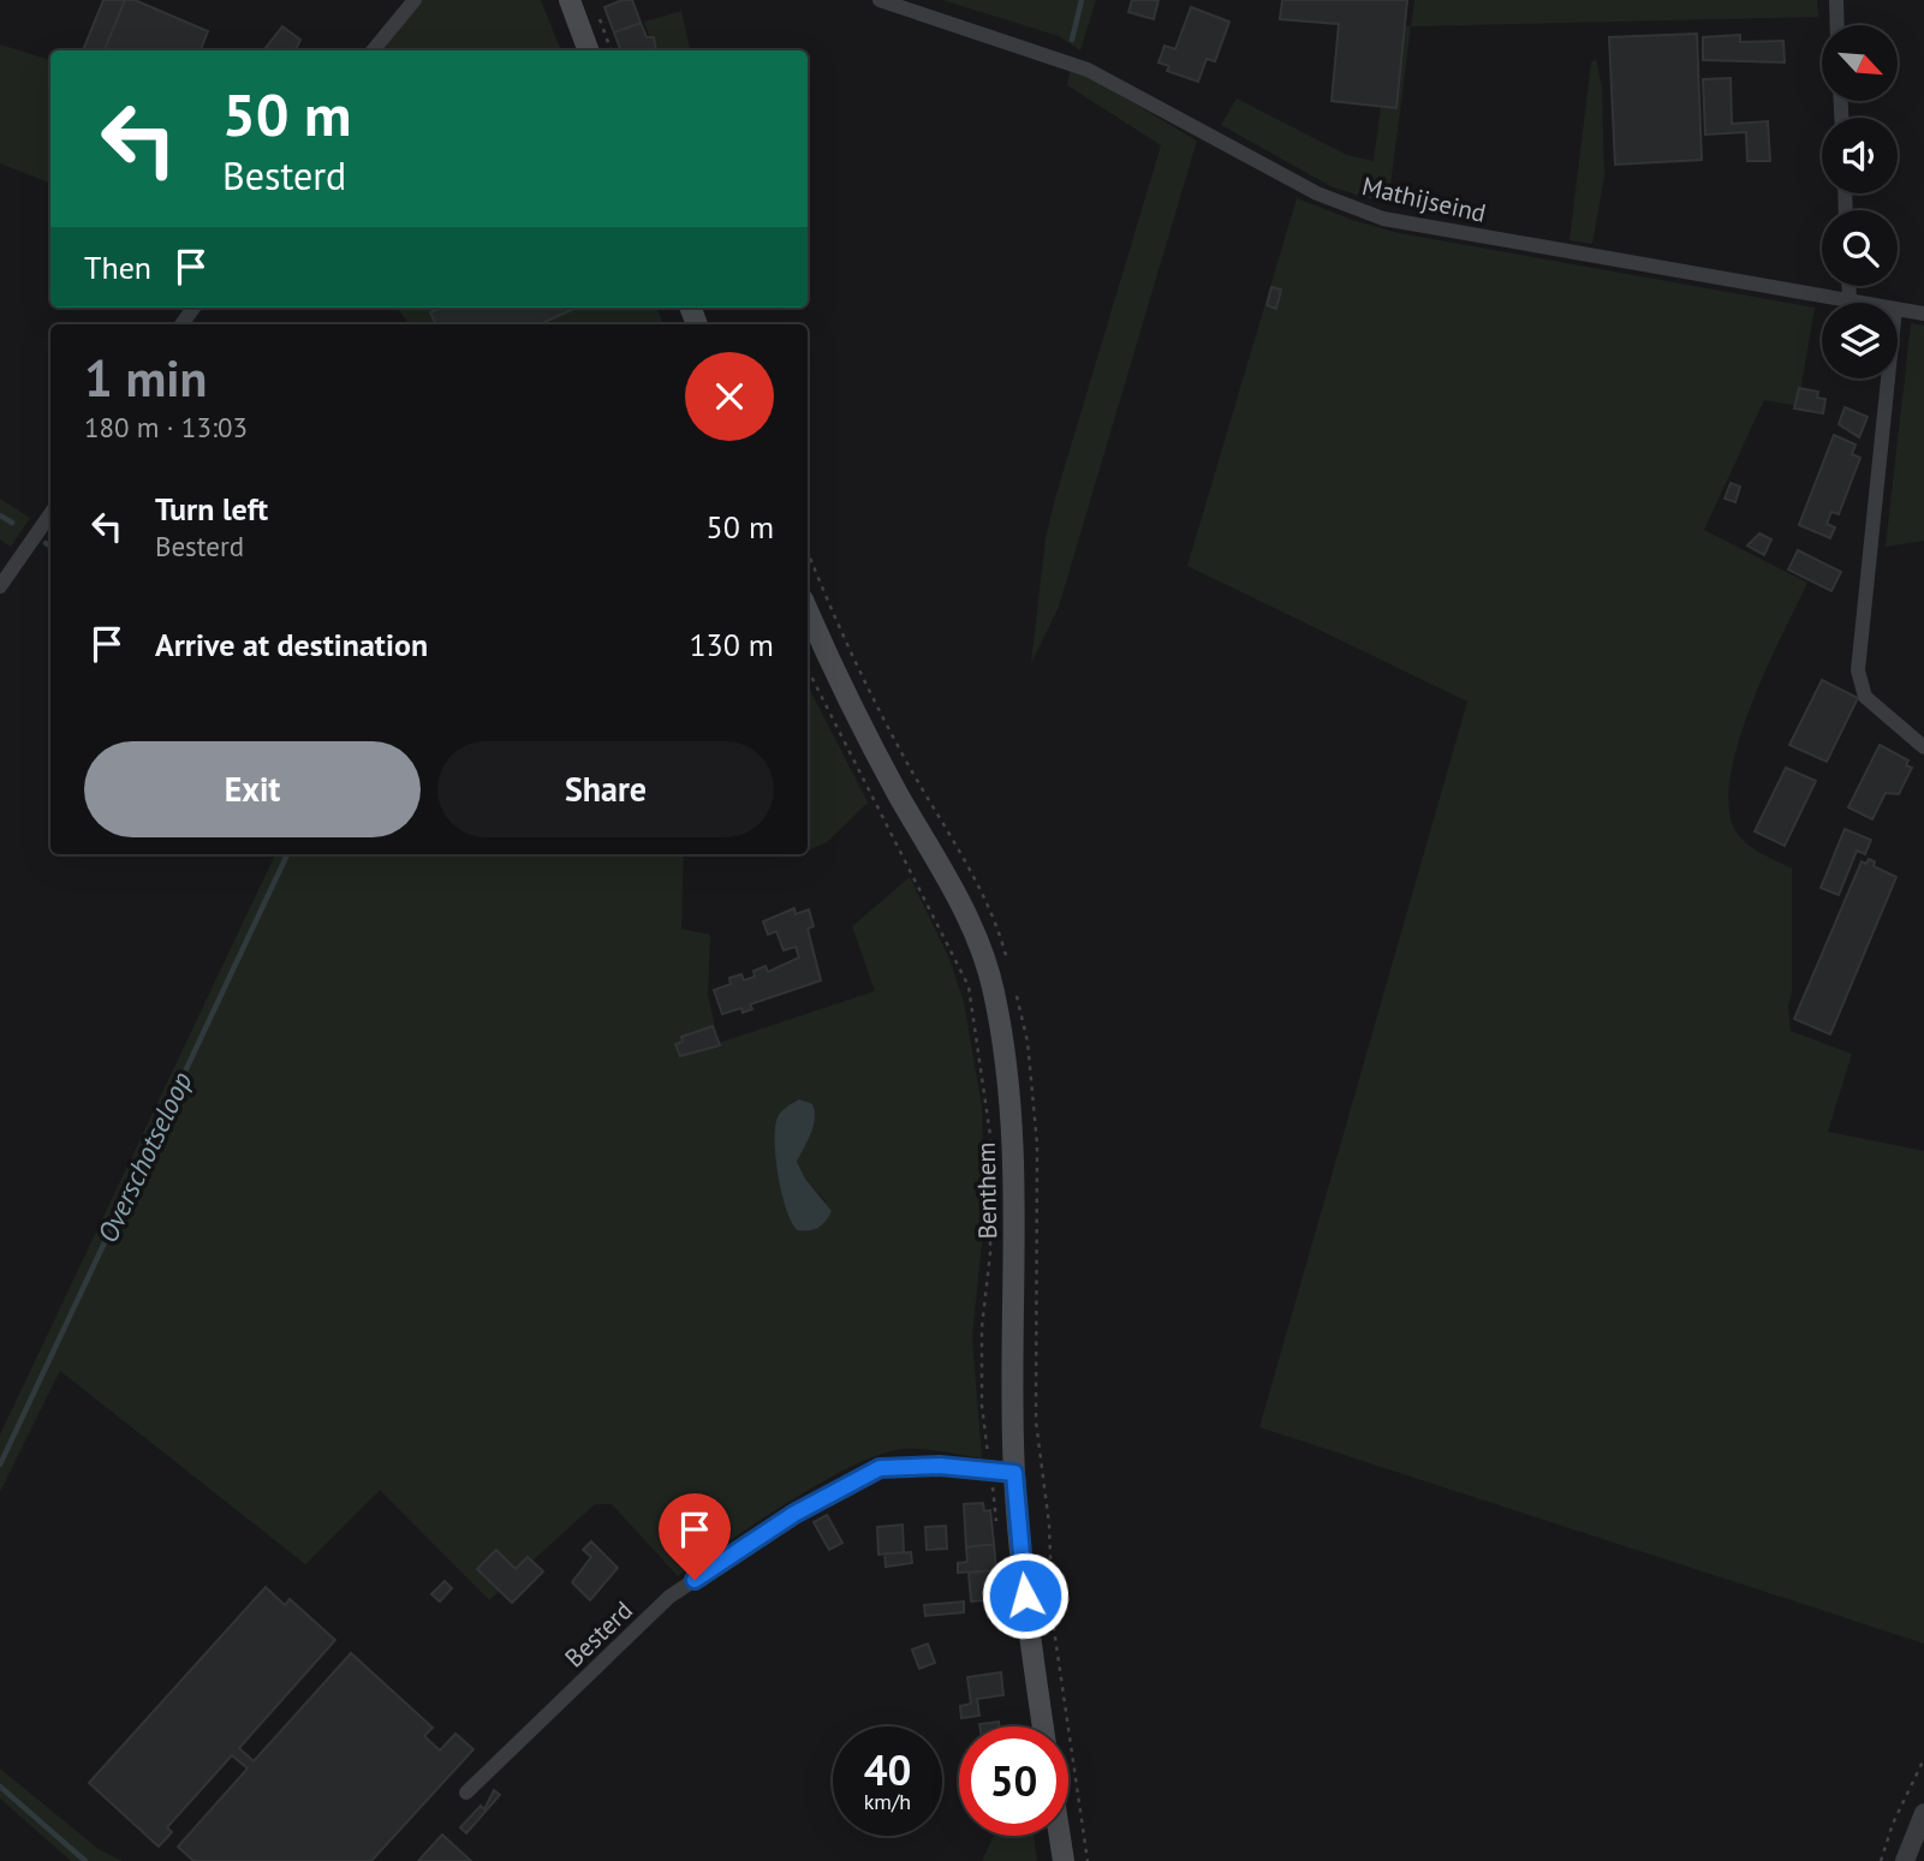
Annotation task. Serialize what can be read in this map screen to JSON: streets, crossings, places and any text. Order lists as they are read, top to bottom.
{
  "streets": {
    "main road": ["Benthem"],
    "street": ["Mathijseind", "Besterd"]
  },
  "crossings": [
    ["Benthem", "Besterd"]
  ],
  "water": ["Overschotseloop"],
  "north": "bottom right",
  "page": {
    "turn": ["50 m", "Besterd"],
    "then": "Then",
    "heading": ["1 min", "180 m · 13:03"],
    "list": [
      {
        "name": "Turn left",
        "note": "Besterd",
        "value": "50 m"
      },
      {
        "name": "Arrive at destination",
        "value": "130 m"
      }
    ],
    "buttons": ["Exit", "Share"],
    "speed": "40 km/h",
    "limit": "50"
  }
}
